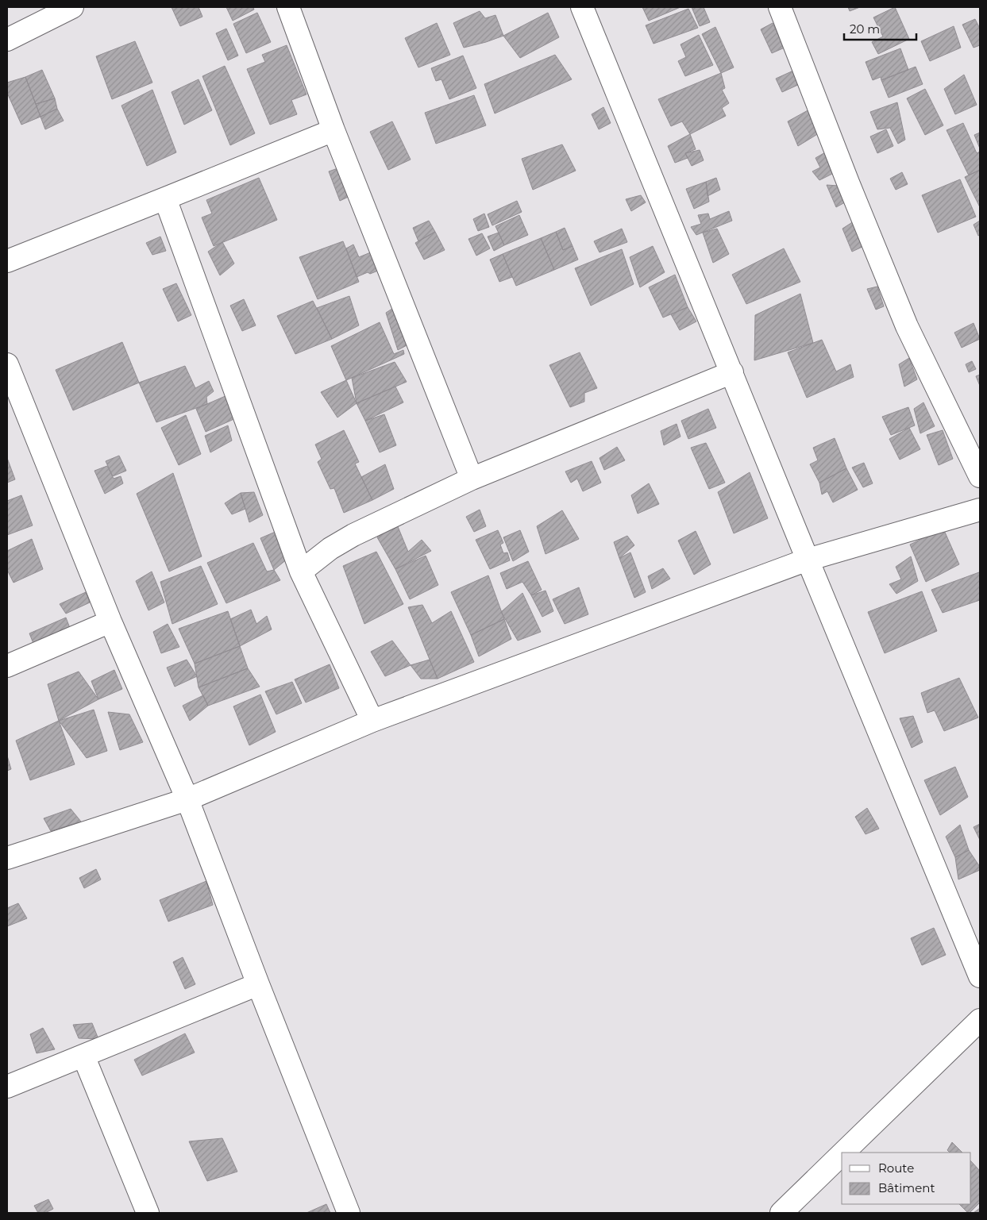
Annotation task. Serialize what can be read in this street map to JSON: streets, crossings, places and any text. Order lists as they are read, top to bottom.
{
  "legend": ["Route", "Bâtiment"],
  "scale_bar": "20 m"
}
